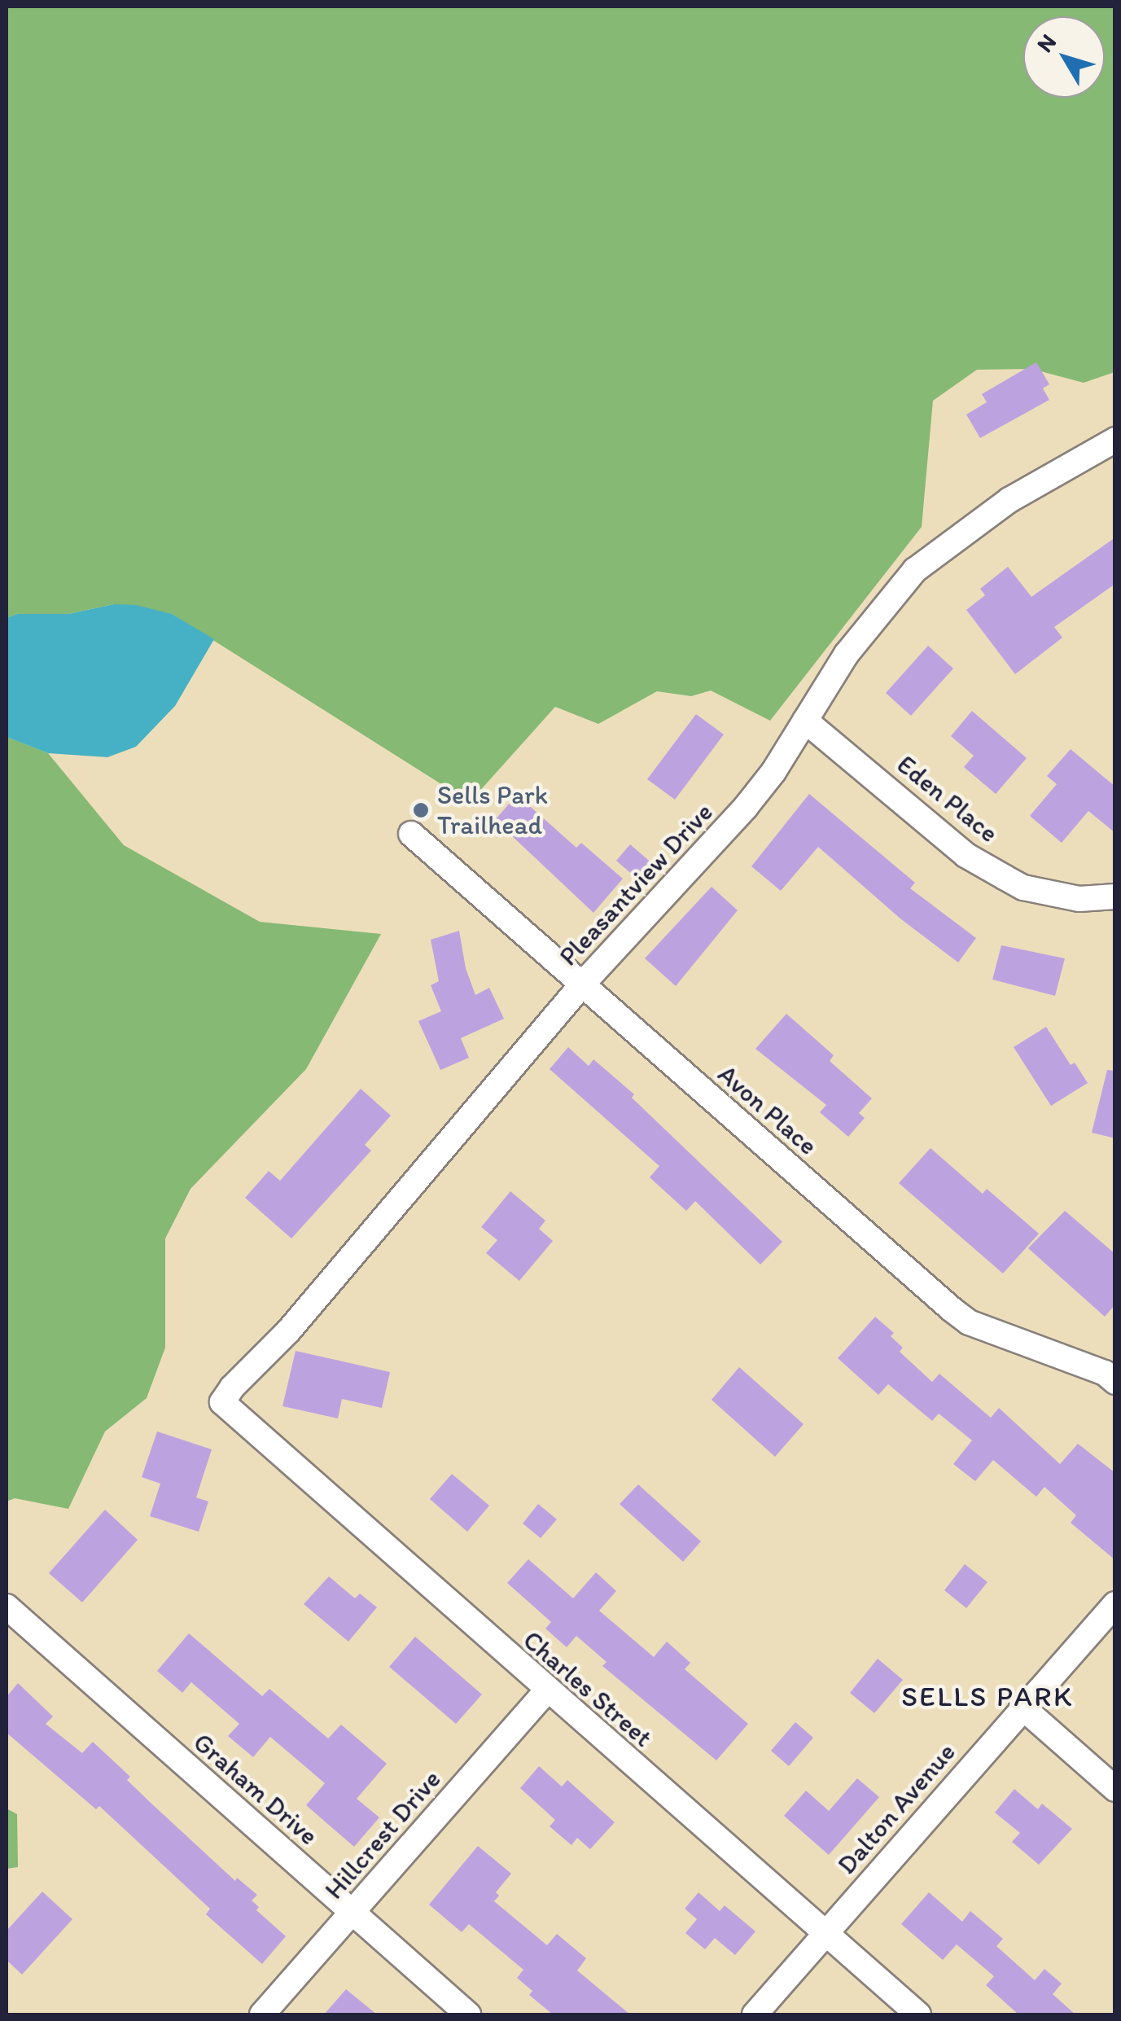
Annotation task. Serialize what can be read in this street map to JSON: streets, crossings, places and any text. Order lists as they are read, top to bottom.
{
  "streets": {
    "street": [
      "Eden Place",
      "Pleasantview Drive",
      "Avon Place",
      "Charles Street",
      "Graham Drive",
      "Dalton Avenue",
      "Hillcrest Drive"
    ]
  },
  "crossings": [
    ["Eden Place", "Pleasantview Drive"],
    ["Pleasantview Drive", "Avon Place"],
    ["Pleasantview Drive", "Charles Street"],
    ["Charles Street", "Dalton Avenue"],
    ["Charles Street", "Hillcrest Drive"],
    ["Graham Drive", "Hillcrest Drive"]
  ],
  "districts": ["SELLS PARK"],
  "places": ["Sells Park Trailhead"],
  "north": "top left"
}
